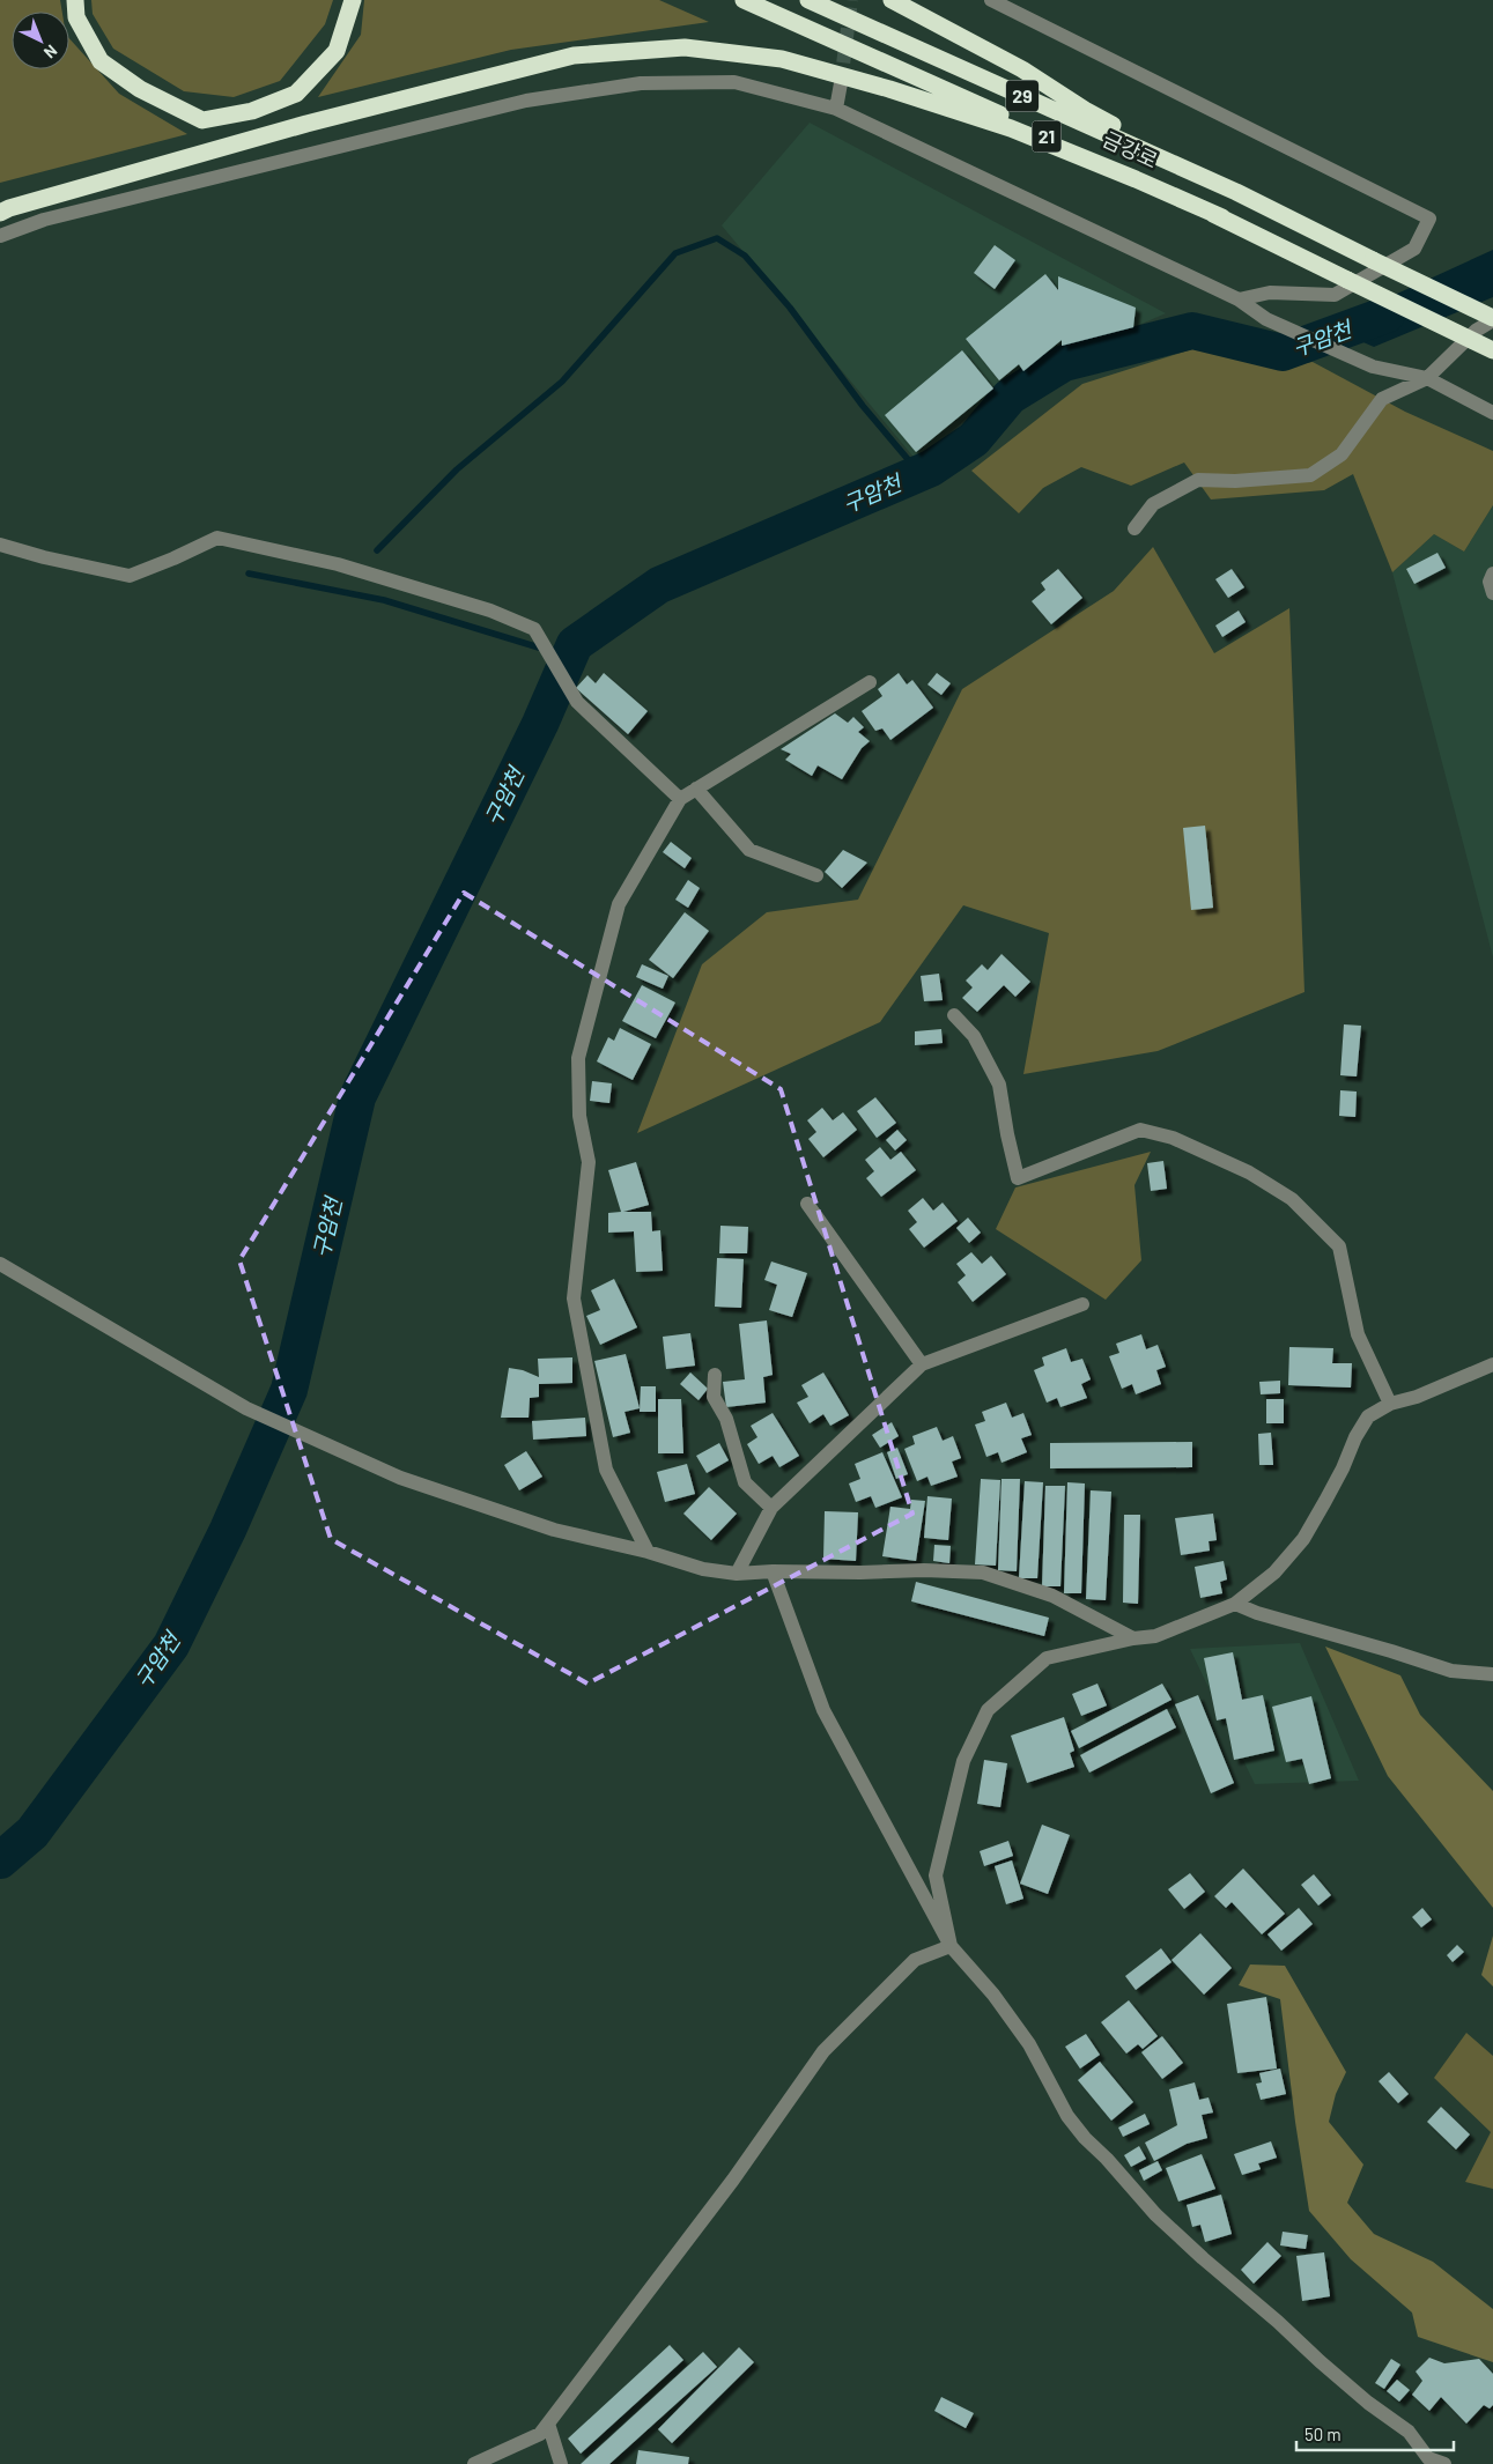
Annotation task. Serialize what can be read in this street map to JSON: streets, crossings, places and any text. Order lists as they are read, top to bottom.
{
  "streets": {
    "highway": ["29", "21", "금강로"]
  },
  "water": ["구암천"],
  "scale_bar": "50 m",
  "north": "bottom right"
}
